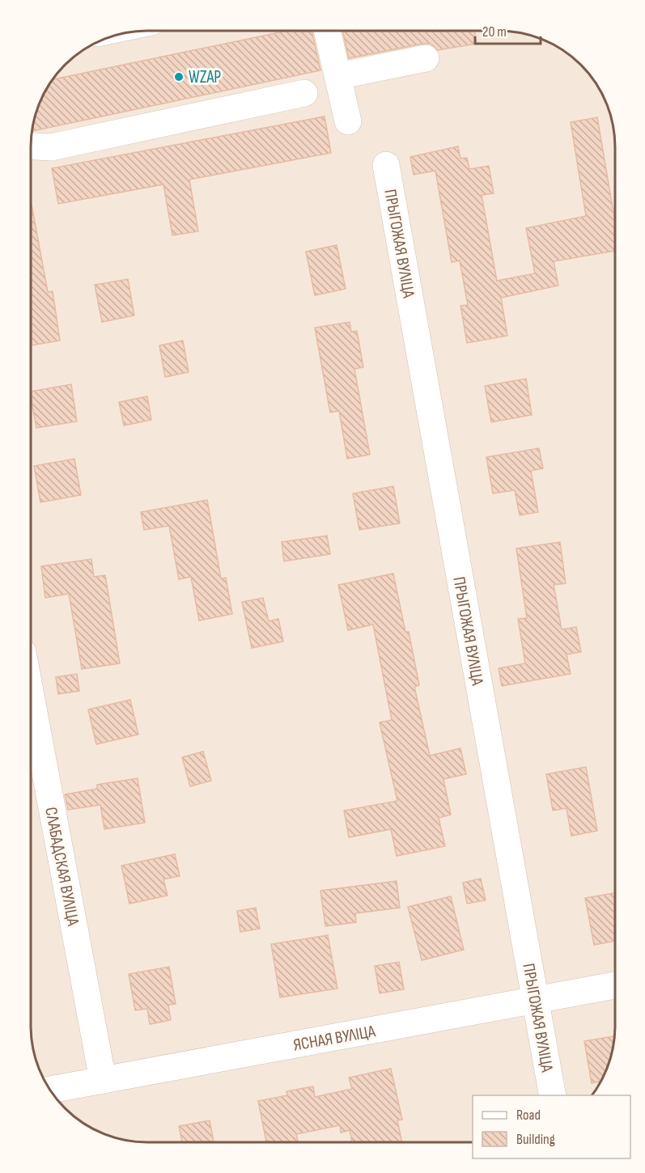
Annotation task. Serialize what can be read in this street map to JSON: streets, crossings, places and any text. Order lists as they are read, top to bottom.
{
  "streets": {
    "street": ["ПРЫГОЖАЯ ВУЛІЦА", "СЛАБАДСКАЯ ВУЛІЦА", "ЯСНАЯ ВУЛІЦА"]
  },
  "crossings": [
    ["ПРЫГОЖАЯ ВУЛІЦА", "ЯСНАЯ ВУЛІЦА"],
    ["СЛАБАДСКАЯ ВУЛІЦА", "ЯСНАЯ ВУЛІЦА"]
  ],
  "places": ["WZAP"],
  "legend": ["Road", "Building"],
  "scale_bar": "20 m"
}
